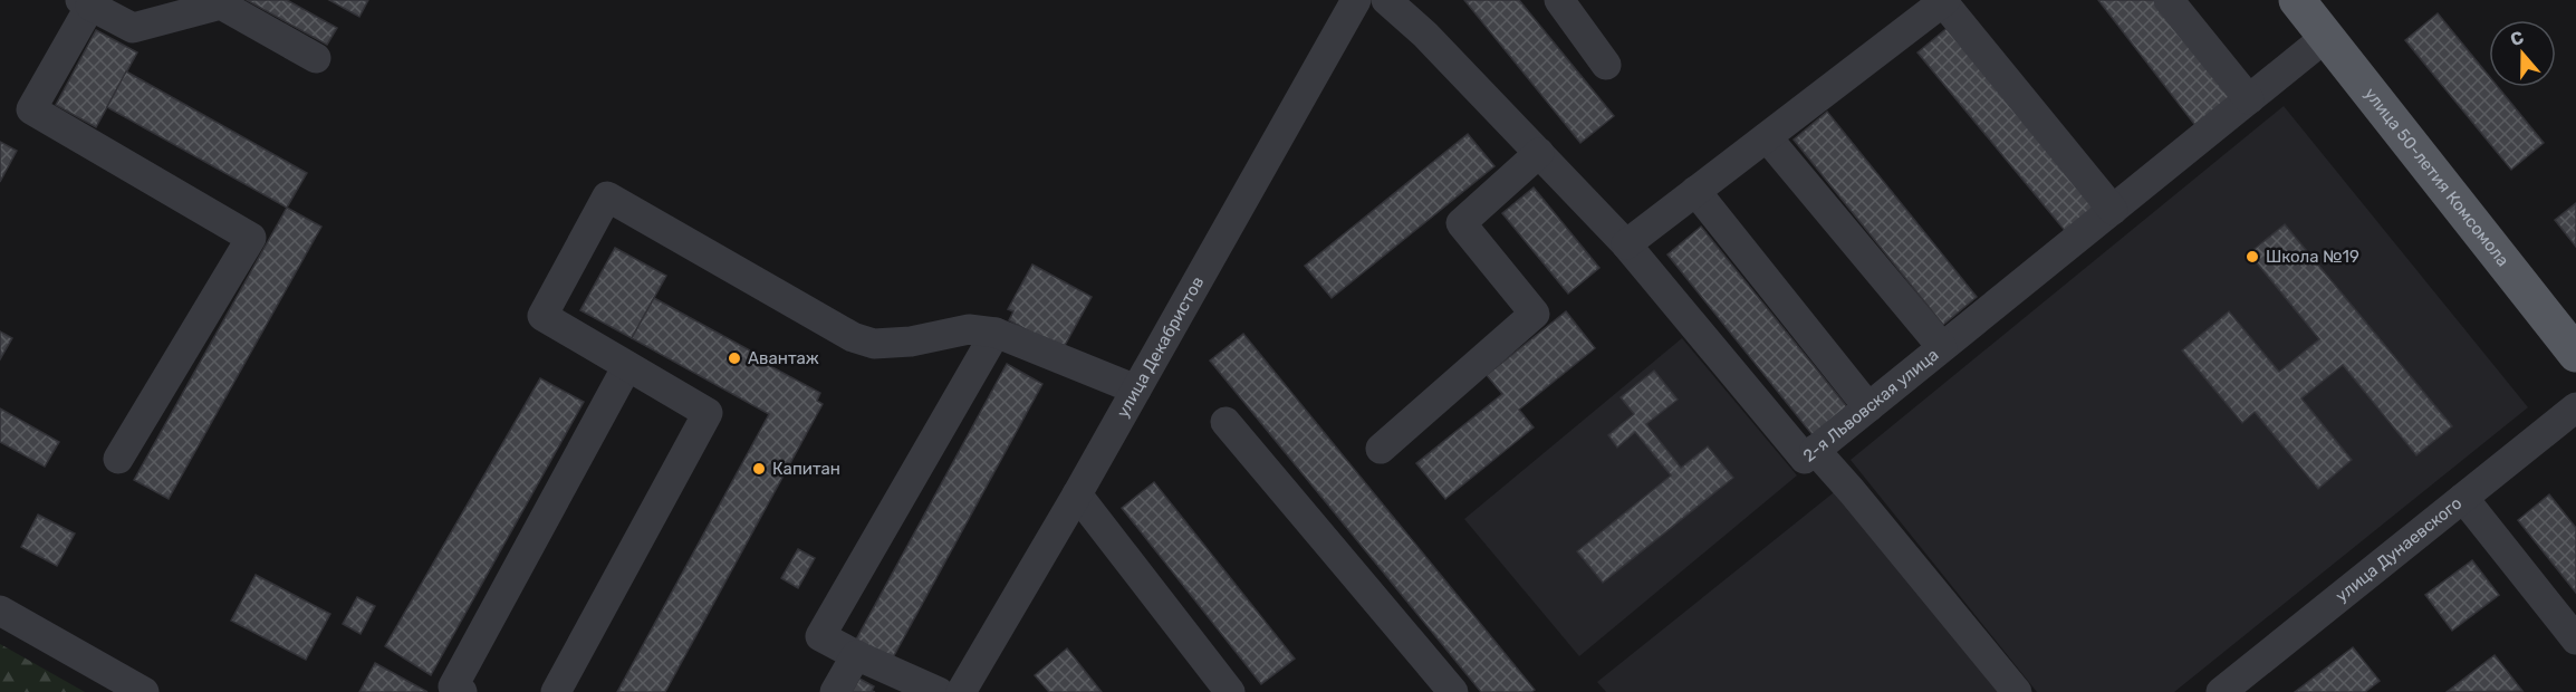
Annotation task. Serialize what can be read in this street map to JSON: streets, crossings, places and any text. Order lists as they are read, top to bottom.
{
  "streets": {
    "main road": ["улица 50-летия Комсомола"],
    "street": ["улица Декабристов", "2-я Львовская улица", "улица Дунаевского"]
  },
  "crossings": [
    ["улица 50-летия Комсомола", "2-я Львовская улица"]
  ],
  "places": ["Школа №19", "Авантаж", "Капитан"],
  "north": "top"
}
